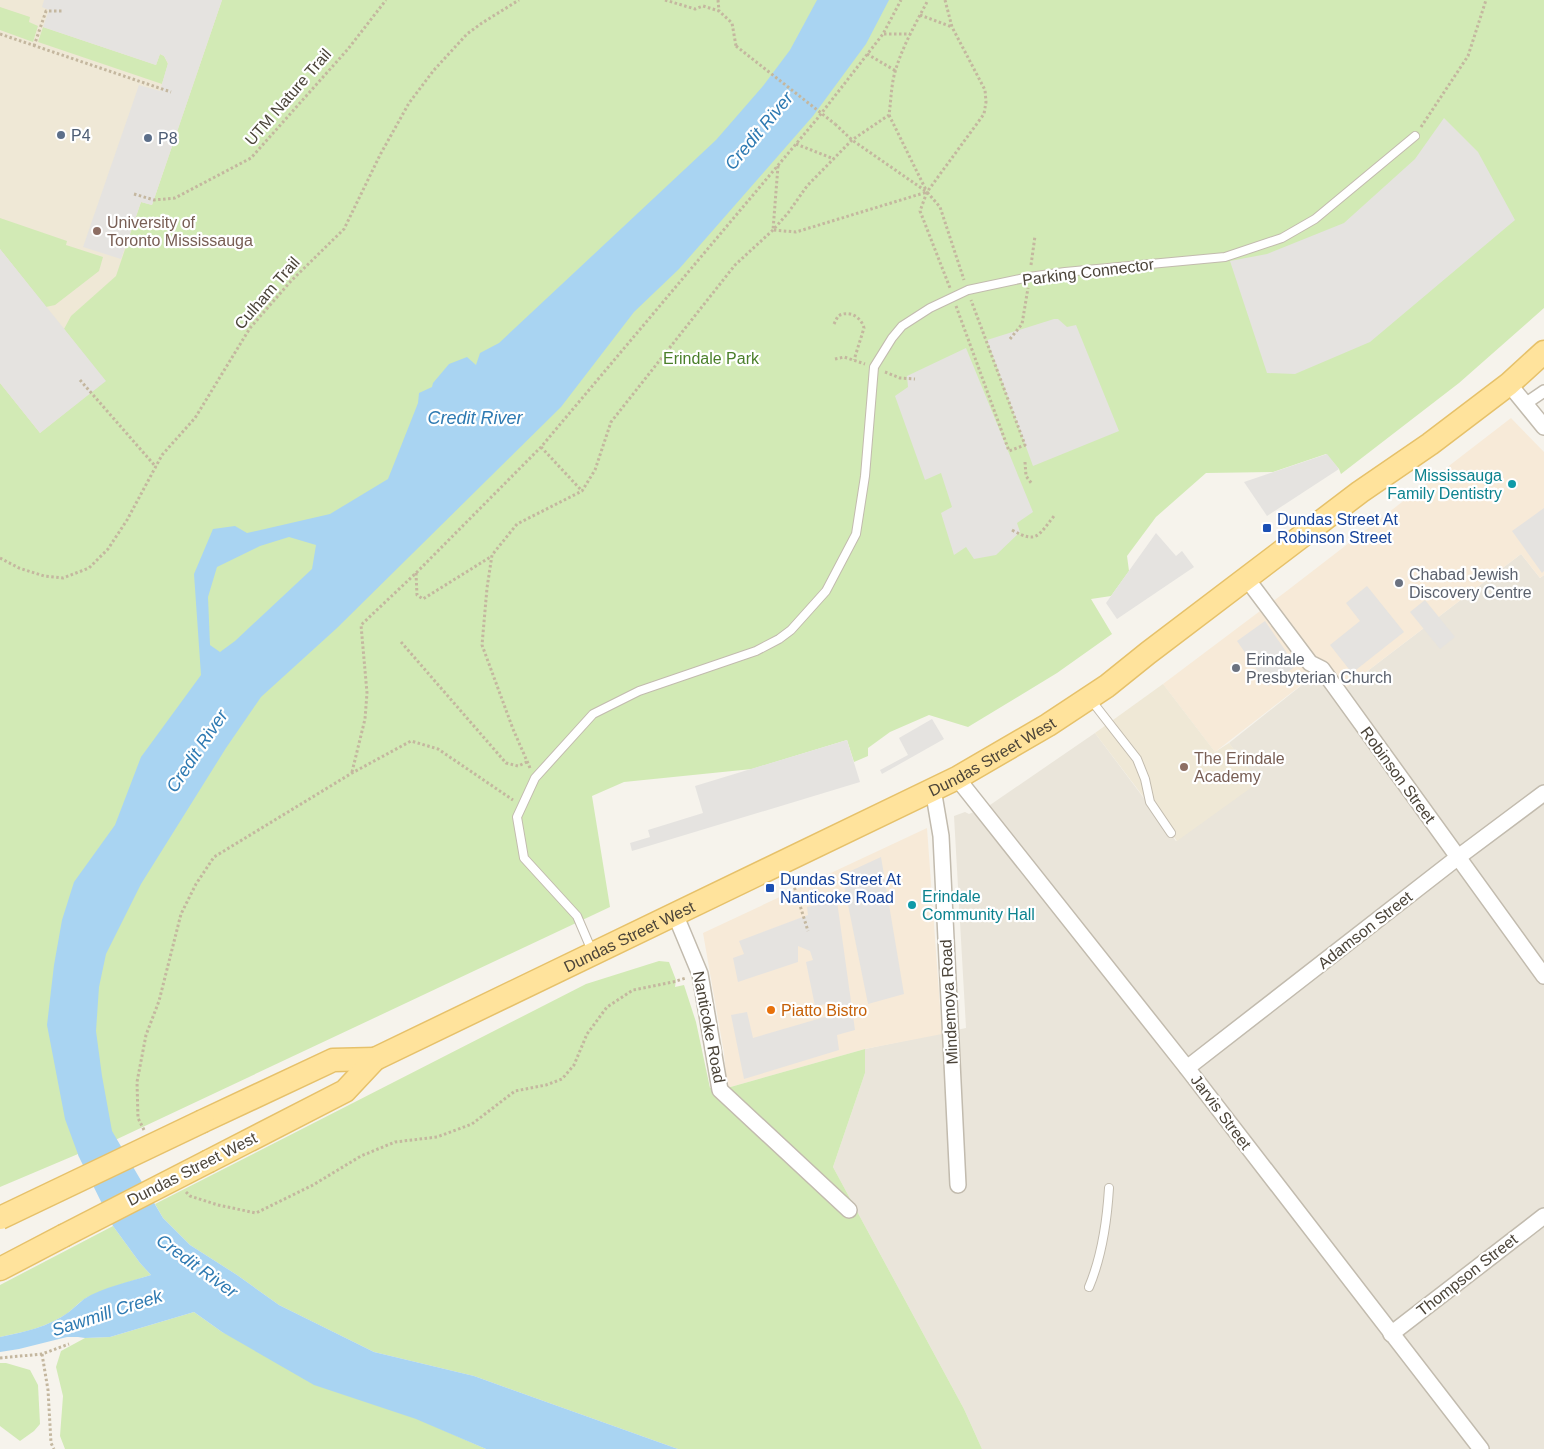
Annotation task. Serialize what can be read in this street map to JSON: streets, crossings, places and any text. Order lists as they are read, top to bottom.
{
  "streets": {
    "main road": ["Dundas Street West"],
    "street": [
      "Robinson Street",
      "Adamson Street",
      "Mindemoya Road",
      "Nanticoke Road",
      "Jarvis Street",
      "Thompson Street"
    ],
    "lane": ["Parking Connector"],
    "path": ["UTM Nature Trail", "Culham Trail"]
  },
  "crossings": [
    ["Dundas Street West", "Robinson Street"],
    ["Dundas Street West", "Mindemoya Road"],
    ["Dundas Street West", "Nanticoke Road"],
    ["Dundas Street West", "Jarvis Street"],
    ["Robinson Street", "Adamson Street"],
    ["Adamson Street", "Jarvis Street"],
    ["Jarvis Street", "Thompson Street"]
  ],
  "water": ["Credit River", "Sawmill Creek"],
  "parks": ["Erindale Park"],
  "places": {
    "other": [
      "P4",
      "P8",
      "University of Toronto Mississauga",
      "Mississauga Family Dentistry",
      "Chabad Jewish Discovery Centre",
      "Erindale Presbyterian Church",
      "The Erindale Academy",
      "Erindale Community Hall",
      "Piatto Bistro"
    ],
    "transit": ["Dundas Street At Robinson Street", "Dundas Street At Nanticoke Road"]
  }
}
